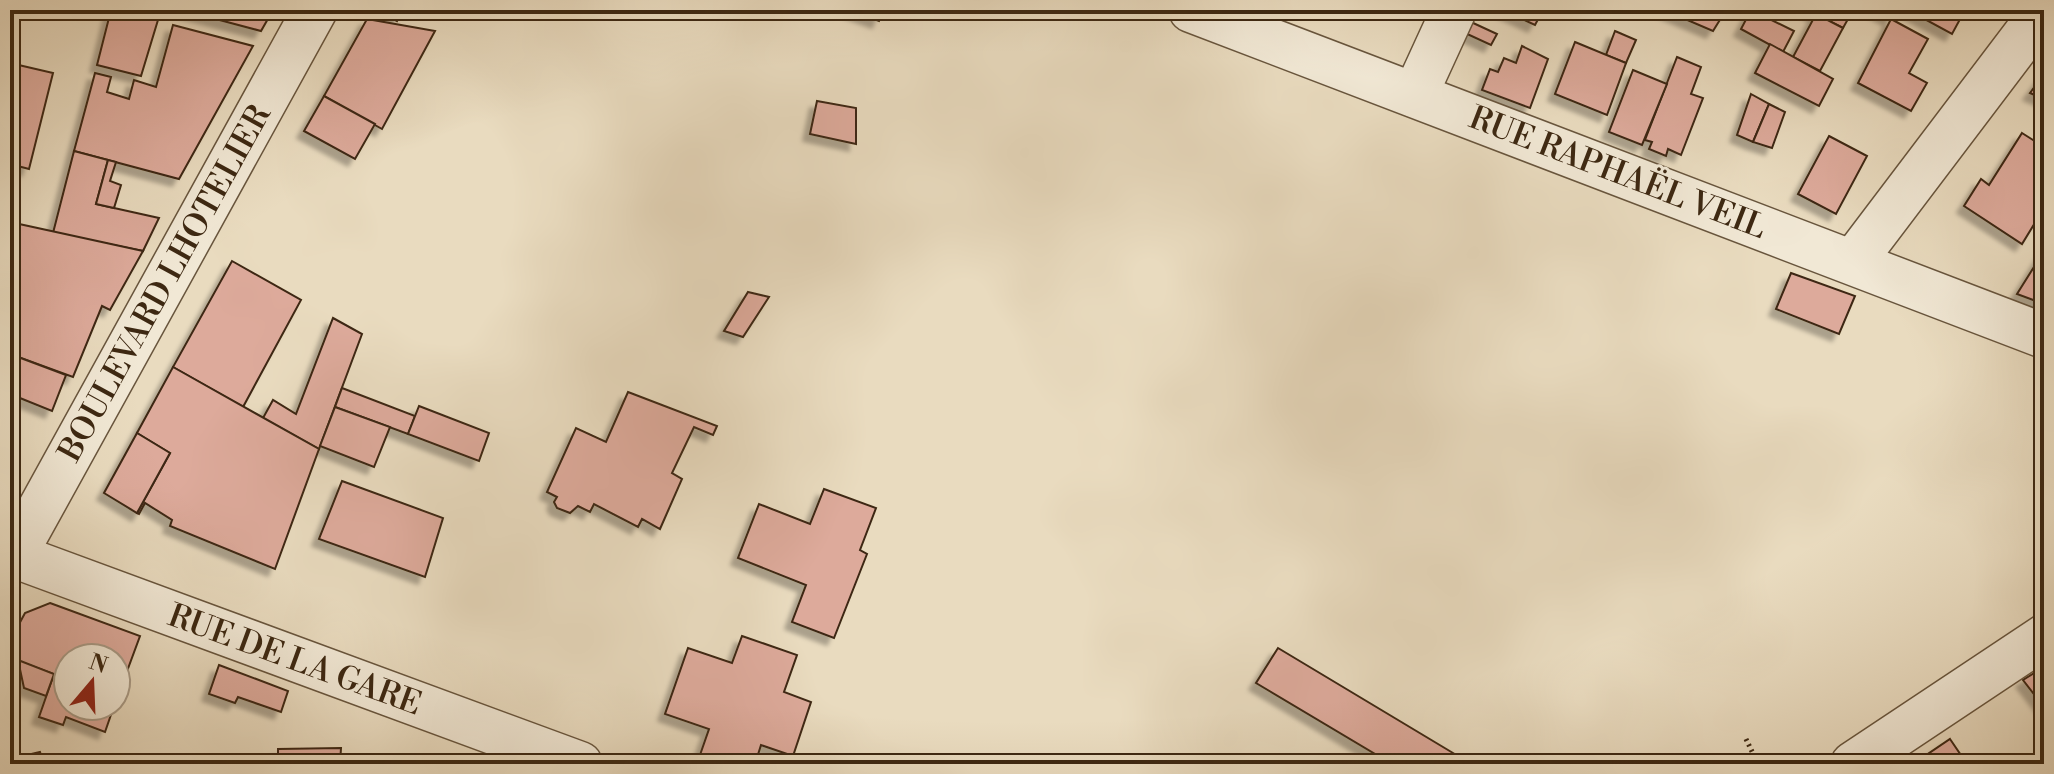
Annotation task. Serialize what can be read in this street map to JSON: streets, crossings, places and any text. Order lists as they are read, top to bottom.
{
  "streets": {
    "street": ["RUE RAPHAËL VEIL", "BOULEVARD LHOTELIER", "RUE DE LA GARE"]
  },
  "crossings": [
    ["BOULEVARD LHOTELIER", "RUE DE LA GARE"]
  ],
  "north": "top"
}
